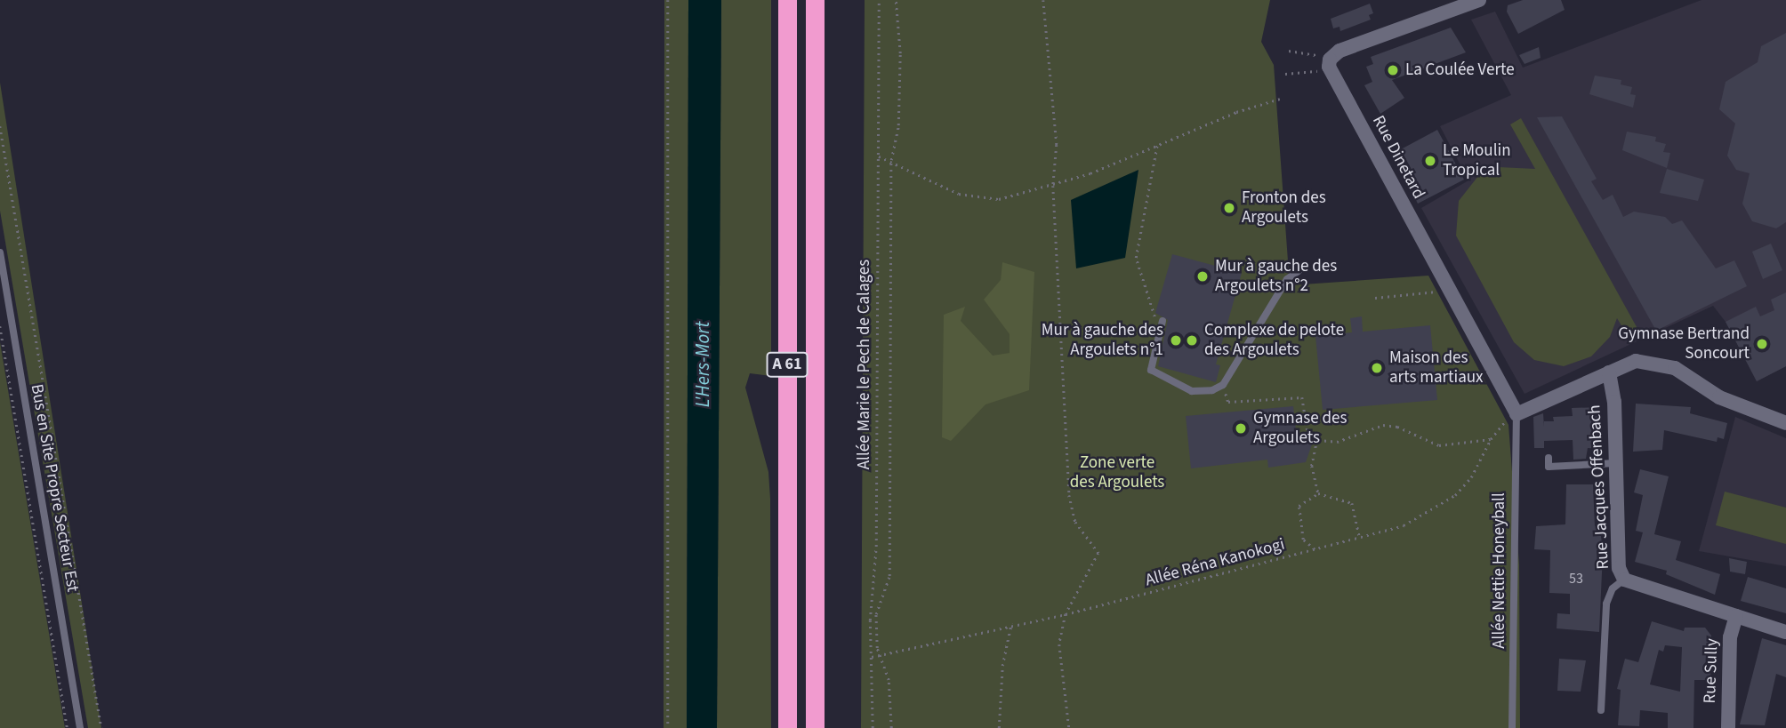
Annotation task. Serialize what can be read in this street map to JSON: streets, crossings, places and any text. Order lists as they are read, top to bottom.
{
  "streets": {
    "highway": ["A 61"],
    "street": ["Rue Dinetard", "Rue Jacques Offenbach", "Rue Sully"],
    "lane": ["Bus en Site Propre Secteur Est", "Allée Nettie Honeyball"],
    "path": ["Allée Marie le Pech de Calages", "Allée Réna Kanokogi"]
  },
  "crossings": [
    ["Rue Dinetard", "Allée Réna Kanokogi"],
    ["Rue Dinetard", "Allée Nettie Honeyball"],
    ["Allée Marie le Pech de Calages", "Allée Réna Kanokogi"],
    ["Rue Jacques Offenbach", "Rue Sully"],
    ["Allée Réna Kanokogi", "Allée Nettie Honeyball"]
  ],
  "water": ["L'Hers-Mort"],
  "parks": ["Zone verte des Argoulets"],
  "places": [
    "La Coulée Verte",
    "Le Moulin Tropical",
    "Fronton des Argoulets",
    "Mur à gauche des Argoulets n°2",
    "Mur à gauche des Argoulets n°1",
    "Complexe de pelote des Argoulets",
    "Gymnase Bertrand Soncourt",
    "Maison des arts martiaux",
    "Gymnase des Argoulets"
  ],
  "house_numbers": ["53"]
}
